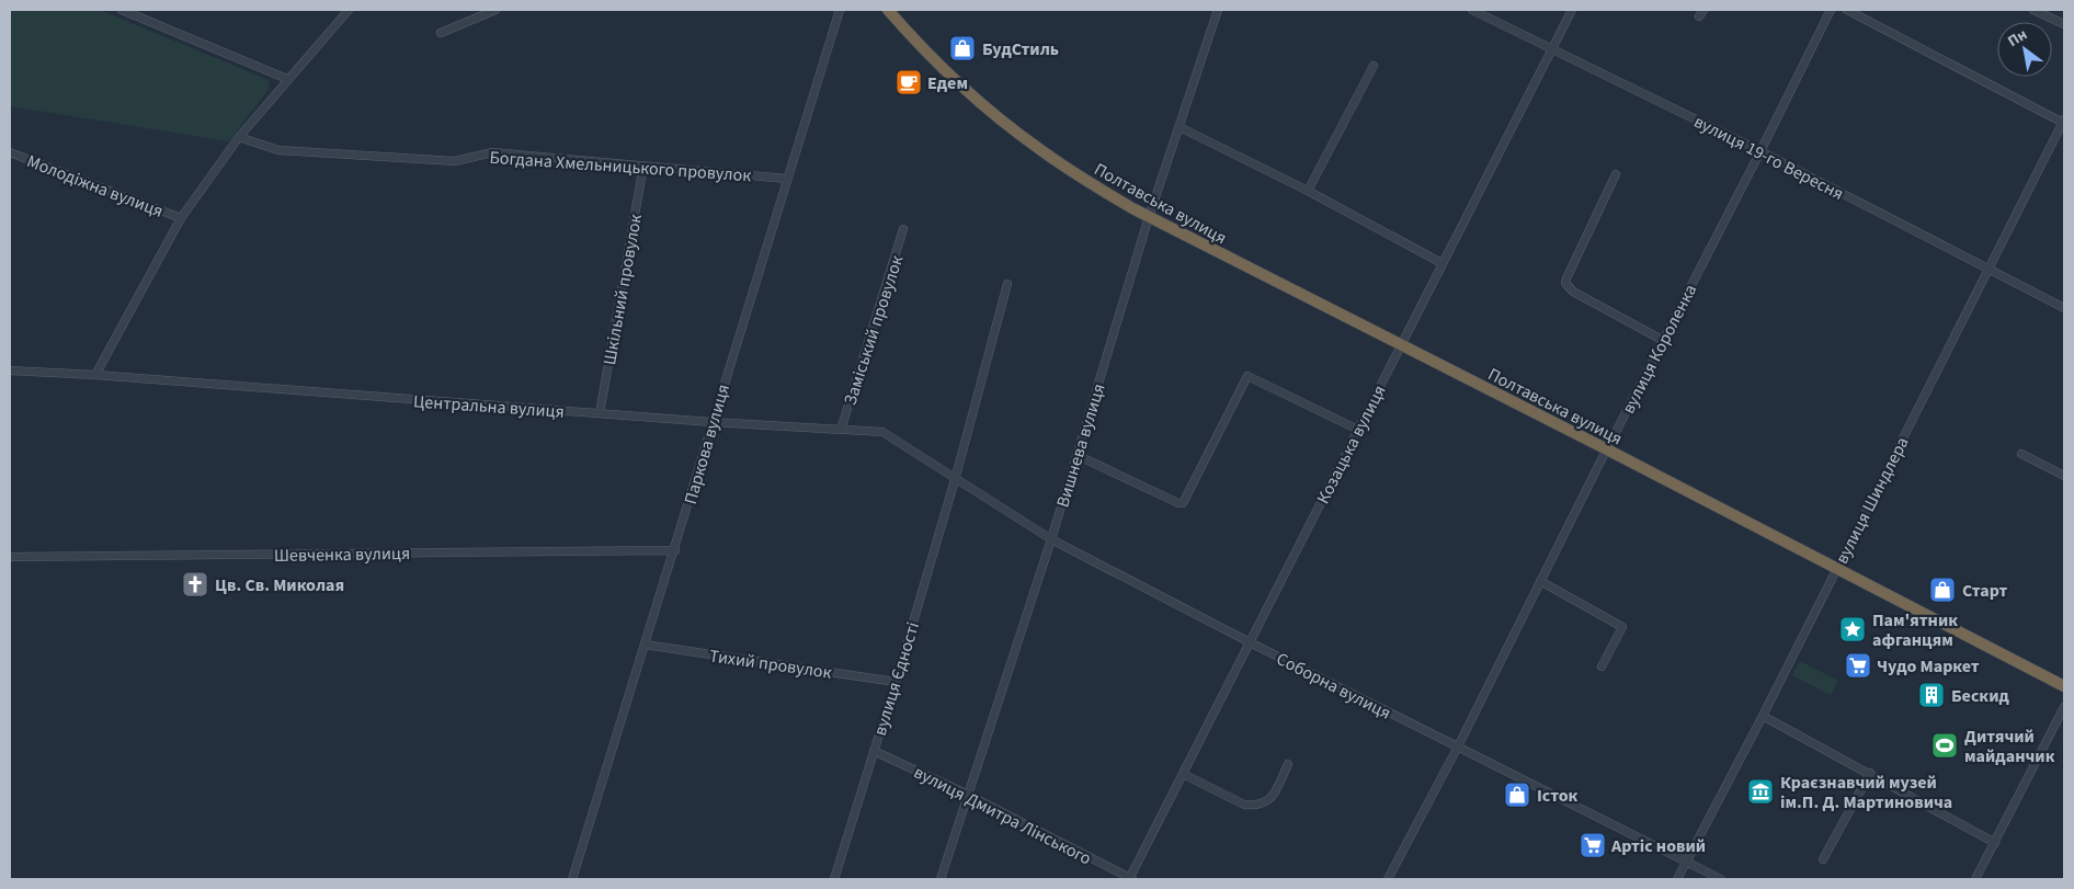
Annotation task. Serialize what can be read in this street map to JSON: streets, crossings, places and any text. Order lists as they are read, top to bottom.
{
  "streets": {
    "highway": ["Полтавська вулиця"],
    "street": [
      "вулиця 19-го Вересня",
      "Богдана Хмельницького провулок",
      "Молодіжна вулиця",
      "Шкільний провулок",
      "Заміський провулок",
      "вулиця Короленка",
      "Центральна вулиця",
      "Паркова вулиця",
      "Козацька вулиця",
      "Вишнева вулиця",
      "вулиця Шиндлера",
      "Шевченка вулиця",
      "Тихий провулок",
      "вулиця Єдності",
      "Соборна вулиця",
      "вулиця Дмитра Лінського"
    ]
  },
  "crossings": [
    ["вулиця 19-го Вересня", "вулиця Короленка"],
    ["вулиця 19-го Вересня", "Козацька вулиця"],
    ["вулиця 19-го Вересня", "вулиця Шиндлера"],
    ["Богдана Хмельницького провулок", "Шкільний провулок"],
    ["Богдана Хмельницького провулок", "Паркова вулиця"],
    ["Полтавська вулиця", "вулиця Короленка"],
    ["Полтавська вулиця", "Козацька вулиця"],
    ["Полтавська вулиця", "Вишнева вулиця"],
    ["Полтавська вулиця", "вулиця Шиндлера"],
    ["Шкільний провулок", "Центральна вулиця"],
    ["Заміський провулок", "Центральна вулиця"],
    ["вулиця Короленка", "Соборна вулиця"],
    ["Центральна вулиця", "Паркова вулиця"],
    ["Центральна вулиця", "вулиця Єдності"],
    ["Центральна вулиця", "Соборна вулиця"],
    ["Паркова вулиця", "Шевченка вулиця"],
    ["Паркова вулиця", "Тихий провулок"],
    ["Козацька вулиця", "Соборна вулиця"],
    ["Козацька вулиця", "вулиця Дмитра Лінського"],
    ["Вишнева вулиця", "Соборна вулиця"],
    ["Вишнева вулиця", "вулиця Дмитра Лінського"],
    ["вулиця Шиндлера", "Соборна вулиця"],
    ["Тихий провулок", "вулиця Єдності"],
    ["вулиця Єдності", "Соборна вулиця"],
    ["вулиця Єдності", "вулиця Дмитра Лінського"]
  ],
  "places": {
    "shop": ["БудСтиль", "Старт", "Істок"],
    "cafe": ["Едем"],
    "church": ["Цв. Св. Миколая"],
    "place": ["Пам'ятник афганцям"],
    "supermarket": ["Чудо Маркет", "Артіс новий"],
    "building": ["Бескид"],
    "sports": ["Дитячий майданчик"],
    "museum": ["Краєзнавчий музей ім.П. Д. Мартиновича"]
  },
  "north": "top left"
}
